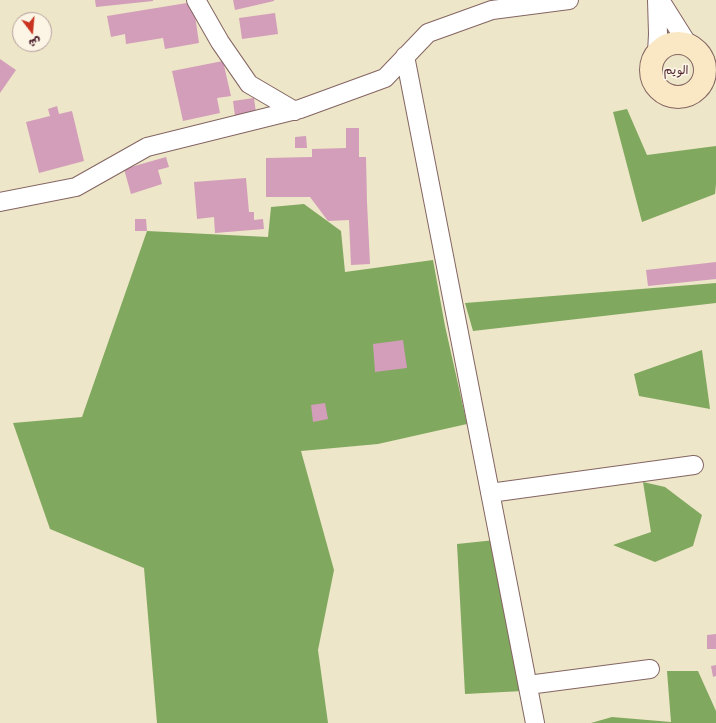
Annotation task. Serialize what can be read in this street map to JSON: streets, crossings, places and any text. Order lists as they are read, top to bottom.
{
  "districts": ["الويم"],
  "north": "bottom"
}
